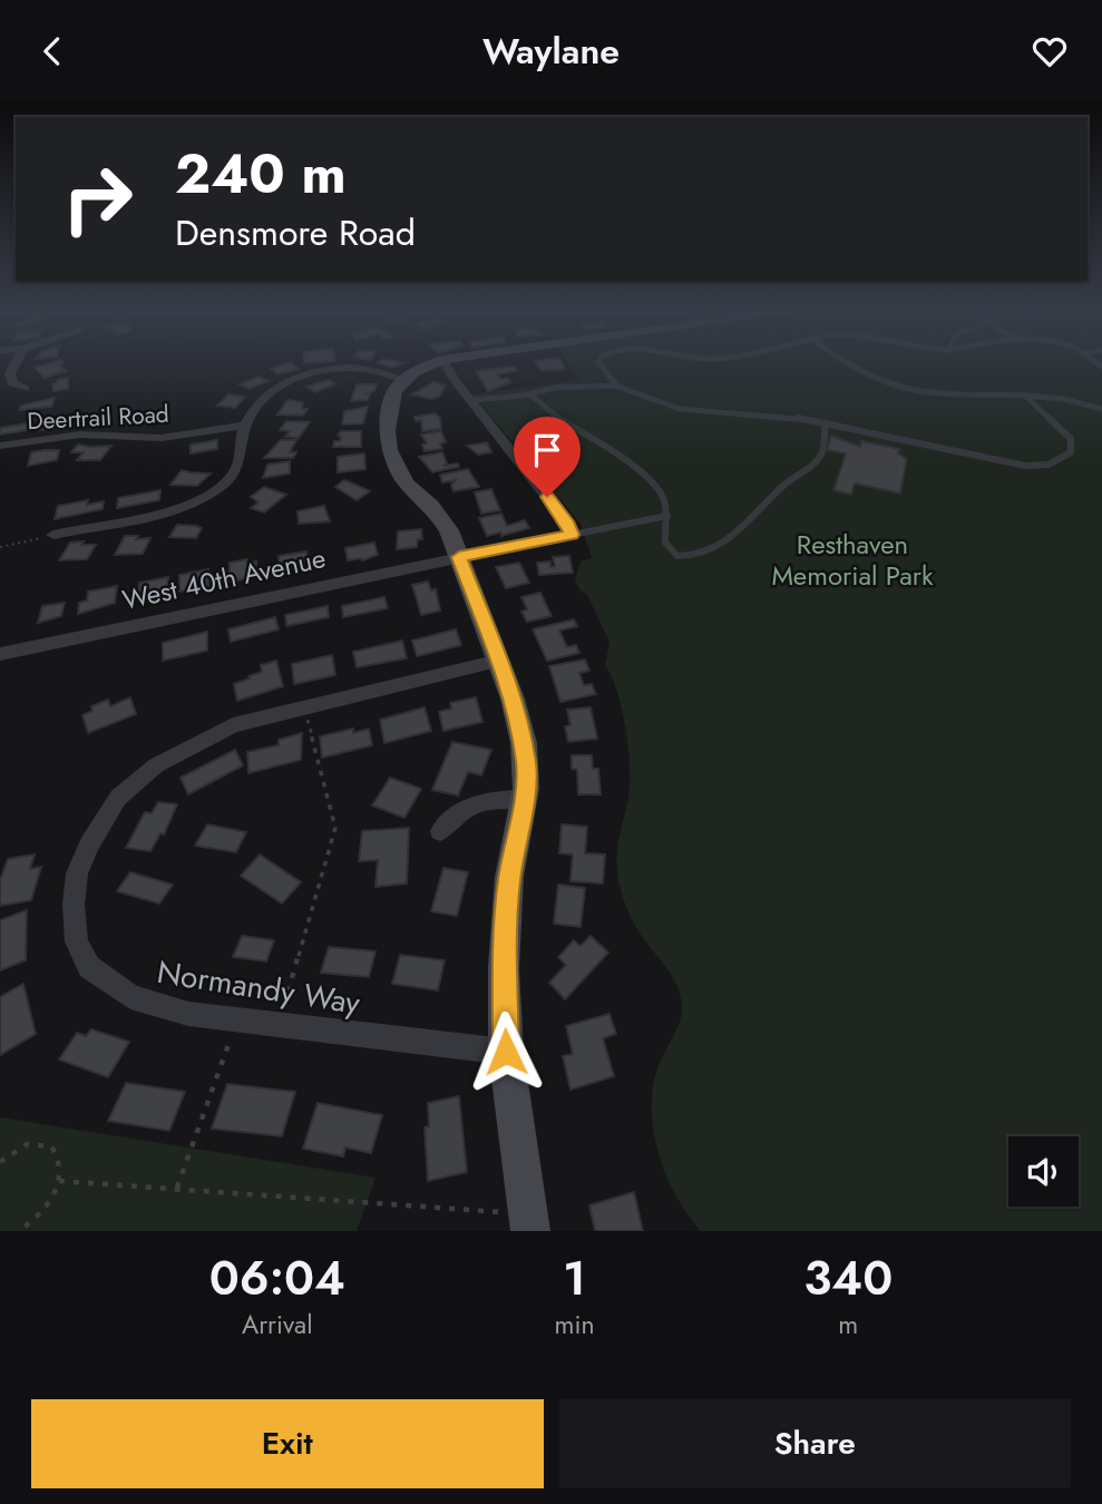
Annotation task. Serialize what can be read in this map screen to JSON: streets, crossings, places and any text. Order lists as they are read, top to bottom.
{
  "streets": {
    "street": ["Deertrail Road", "West 40th Avenue", "Normandy Way"]
  },
  "parks": ["Resthaven Memorial Park"],
  "page": {
    "header": "Waylane",
    "turn": ["240 m", "Densmore Road"],
    "eta": [
      "06:04",
      "Arrival",
      "1",
      "min",
      "340",
      "m"
    ],
    "buttons": ["Exit", "Share"]
  }
}
